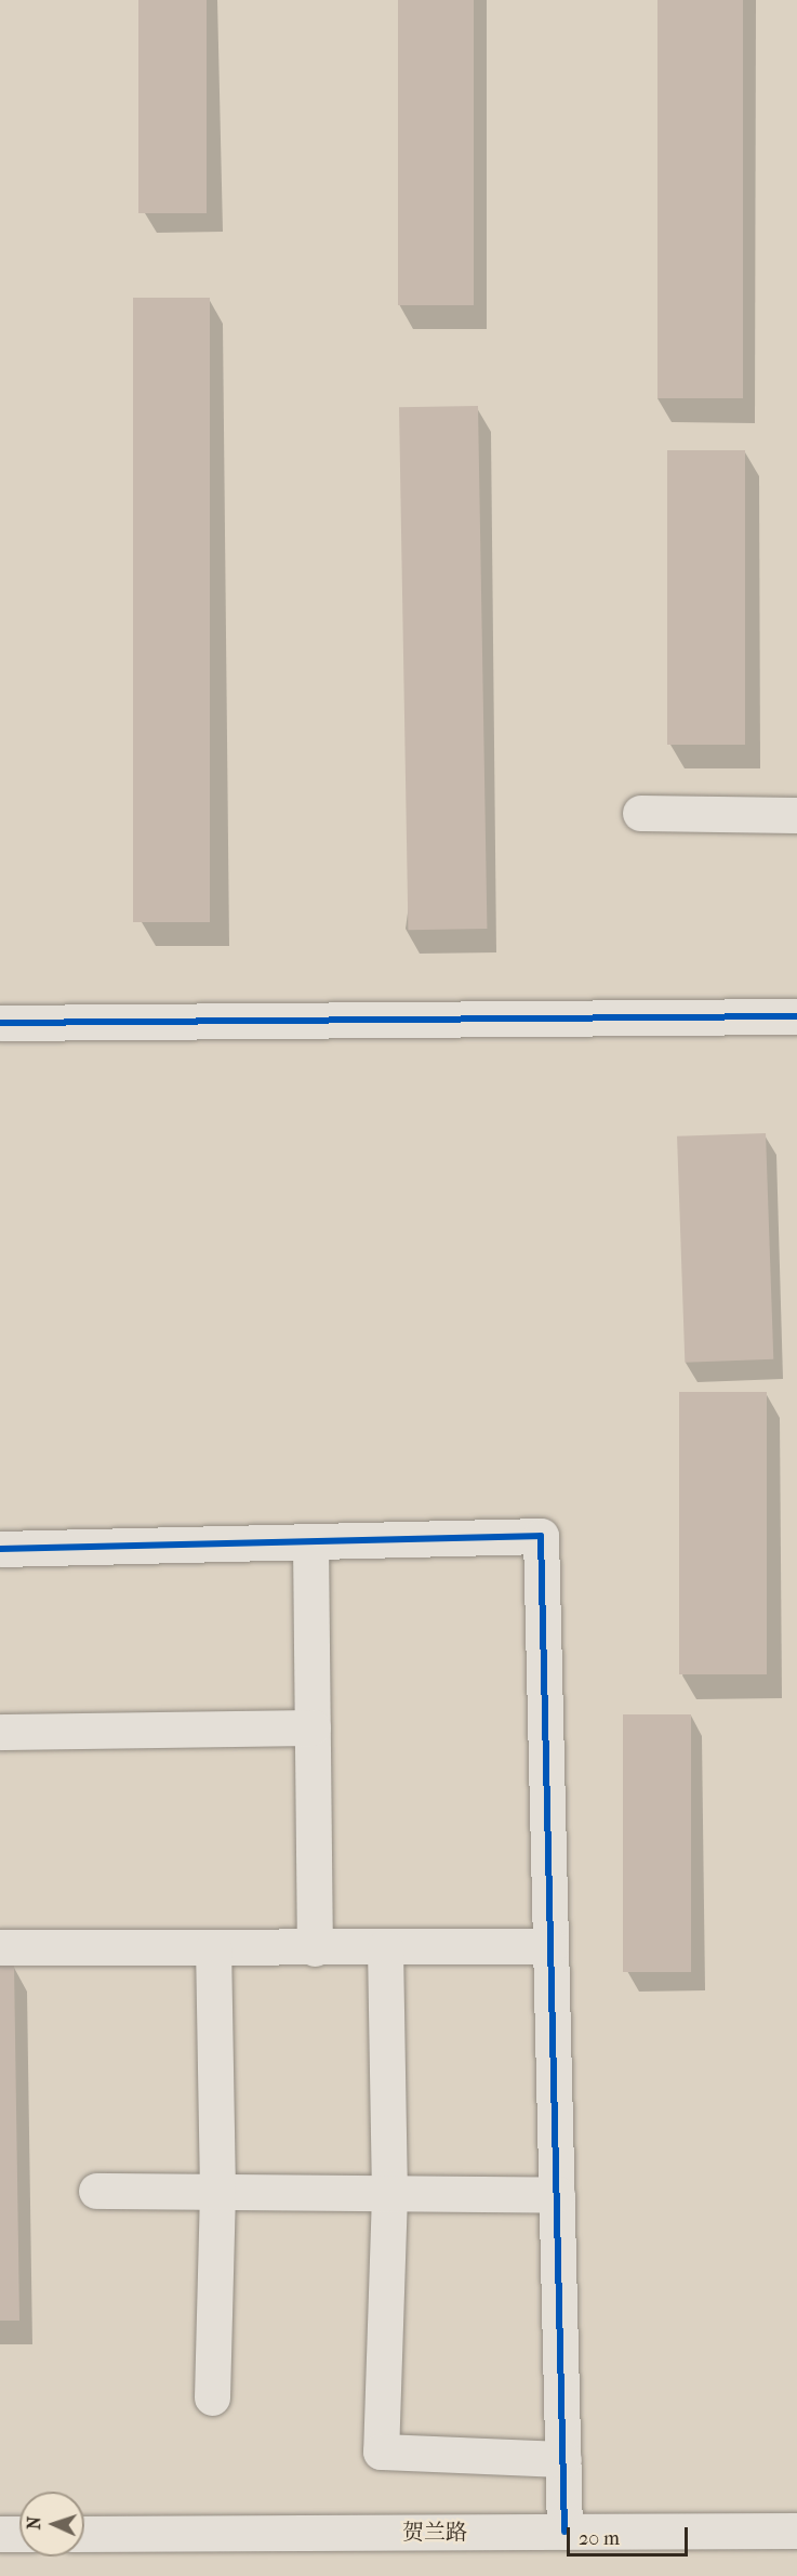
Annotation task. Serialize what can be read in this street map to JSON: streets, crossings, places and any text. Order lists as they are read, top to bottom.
{
  "streets": {
    "street": ["贺兰路"]
  },
  "scale_bar": "20 m",
  "north": "left"
}
